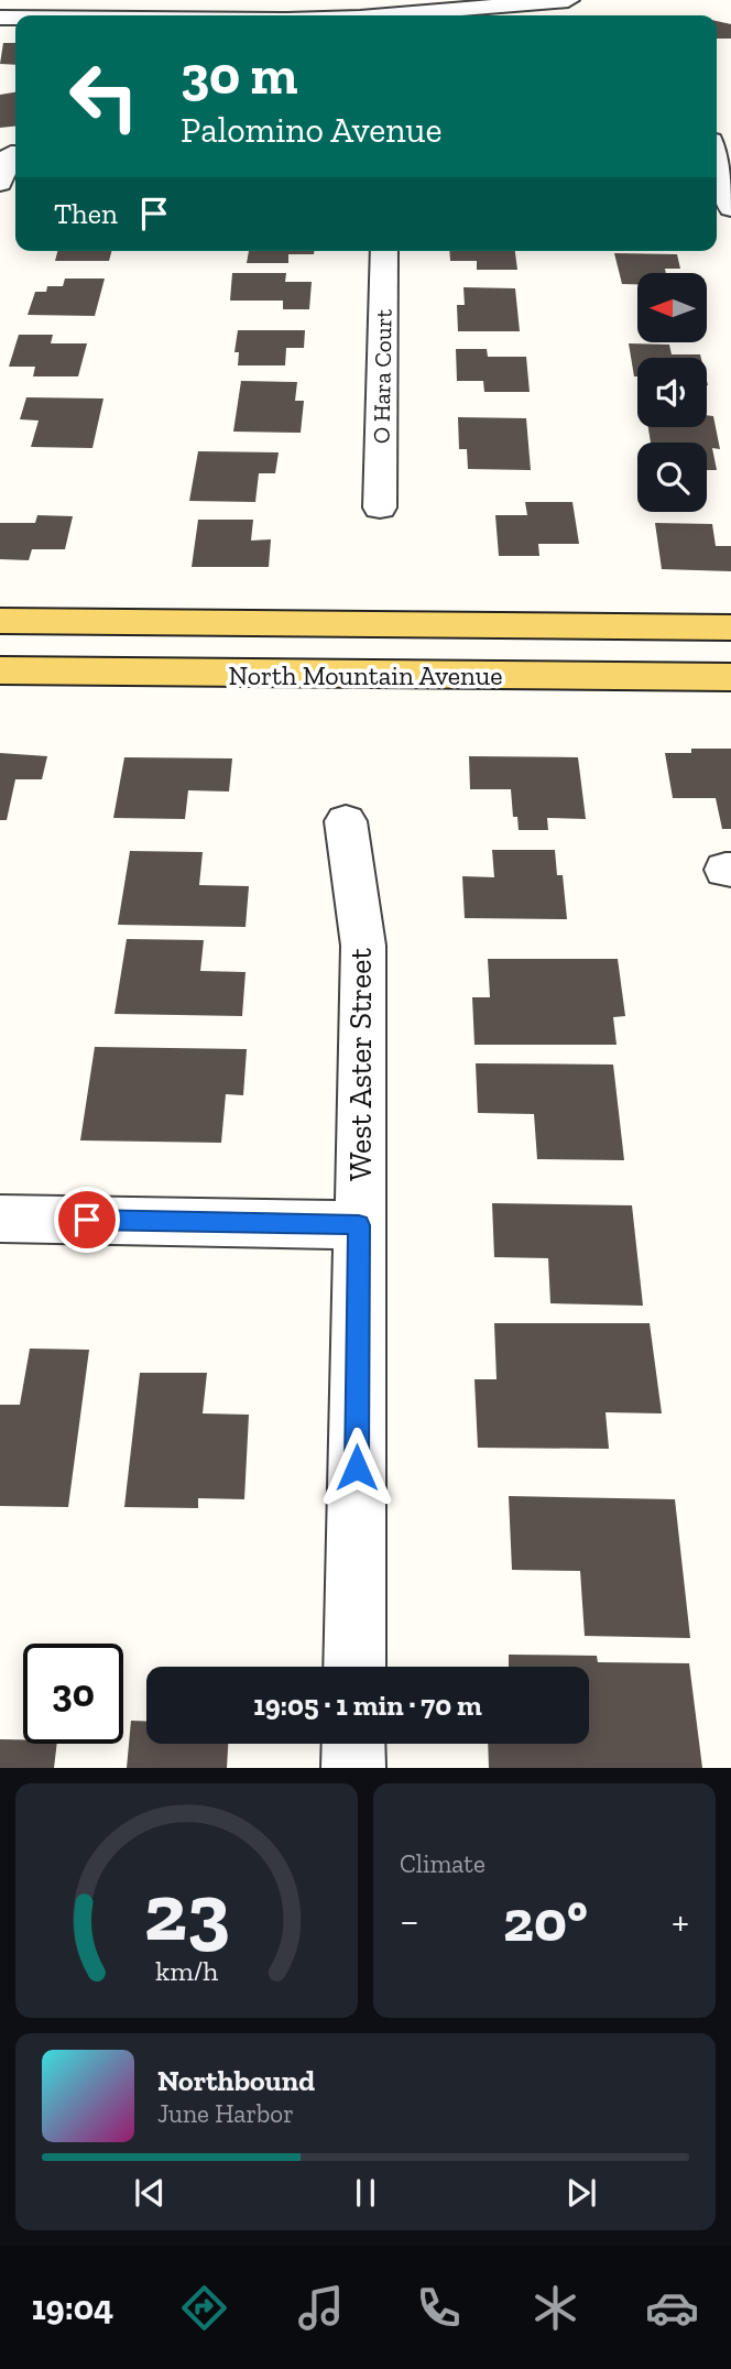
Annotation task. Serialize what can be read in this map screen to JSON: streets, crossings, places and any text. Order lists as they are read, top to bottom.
{
  "streets": {
    "main road": ["North Mountain Avenue"],
    "street": ["O Hara Court", "West Aster Street"]
  },
  "north": "left",
  "page": {
    "turn": ["30 m", "Palomino Avenue"],
    "then": "Then",
    "limit": "30",
    "trip": "19:05 · 1 min · 70 m",
    "tile": "Climate",
    "heat": ["−", "20°", "+"],
    "song": ["Northbound", "June Harbor"],
    "tabs": "19:04",
    "gauge": ["23", "km/h"]
  }
}
